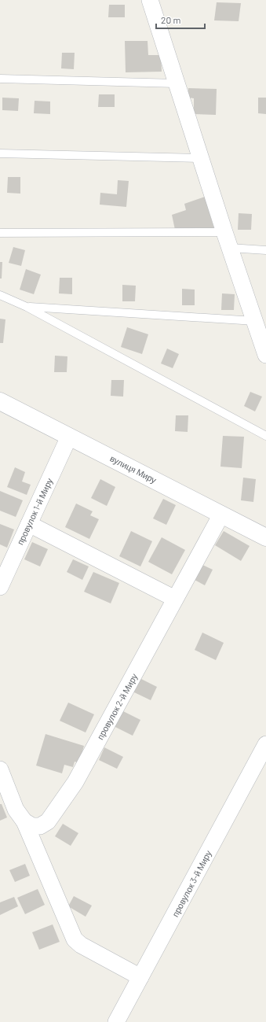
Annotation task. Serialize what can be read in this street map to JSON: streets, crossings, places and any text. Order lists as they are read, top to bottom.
{
  "streets": {
    "street": [
      "вулиця Миру",
      "провулок 1-й Миру",
      "провулок 2-й Миру",
      "провулок 3-й Миру"
    ]
  },
  "crossings": [
    ["вулиця Миру", "провулок 1-й Миру"],
    ["вулиця Миру", "провулок 2-й Миру"]
  ],
  "scale_bar": "20 m"
}
